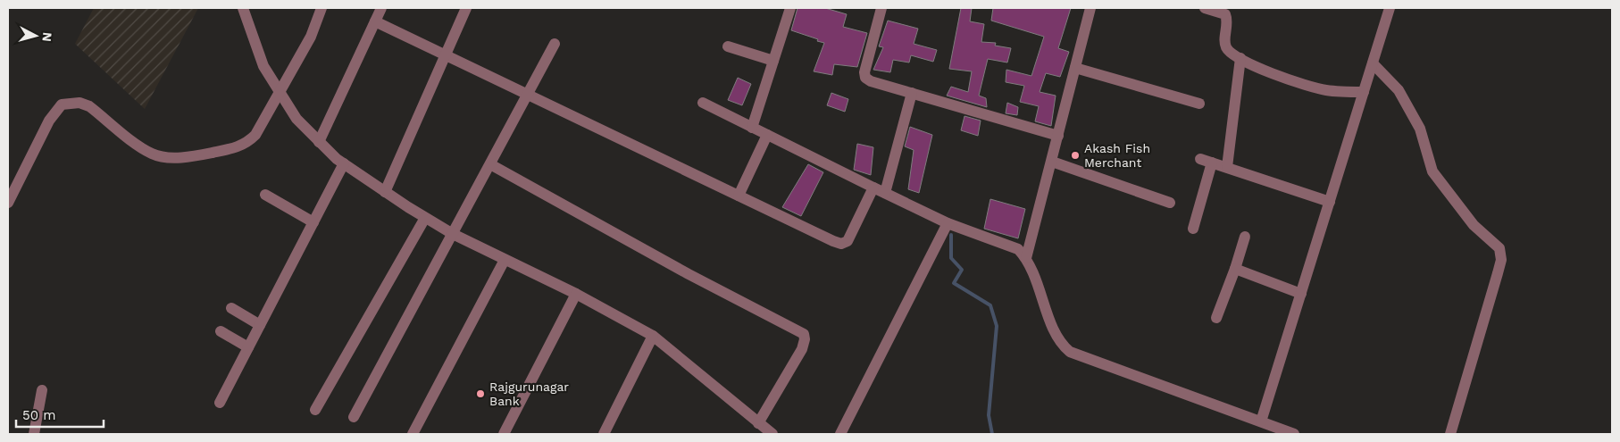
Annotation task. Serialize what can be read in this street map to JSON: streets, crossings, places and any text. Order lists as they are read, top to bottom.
{
  "places": ["Akash Fish Merchant", "Rajgurunagar Bank"],
  "scale_bar": "50 m",
  "north": "right"
}
